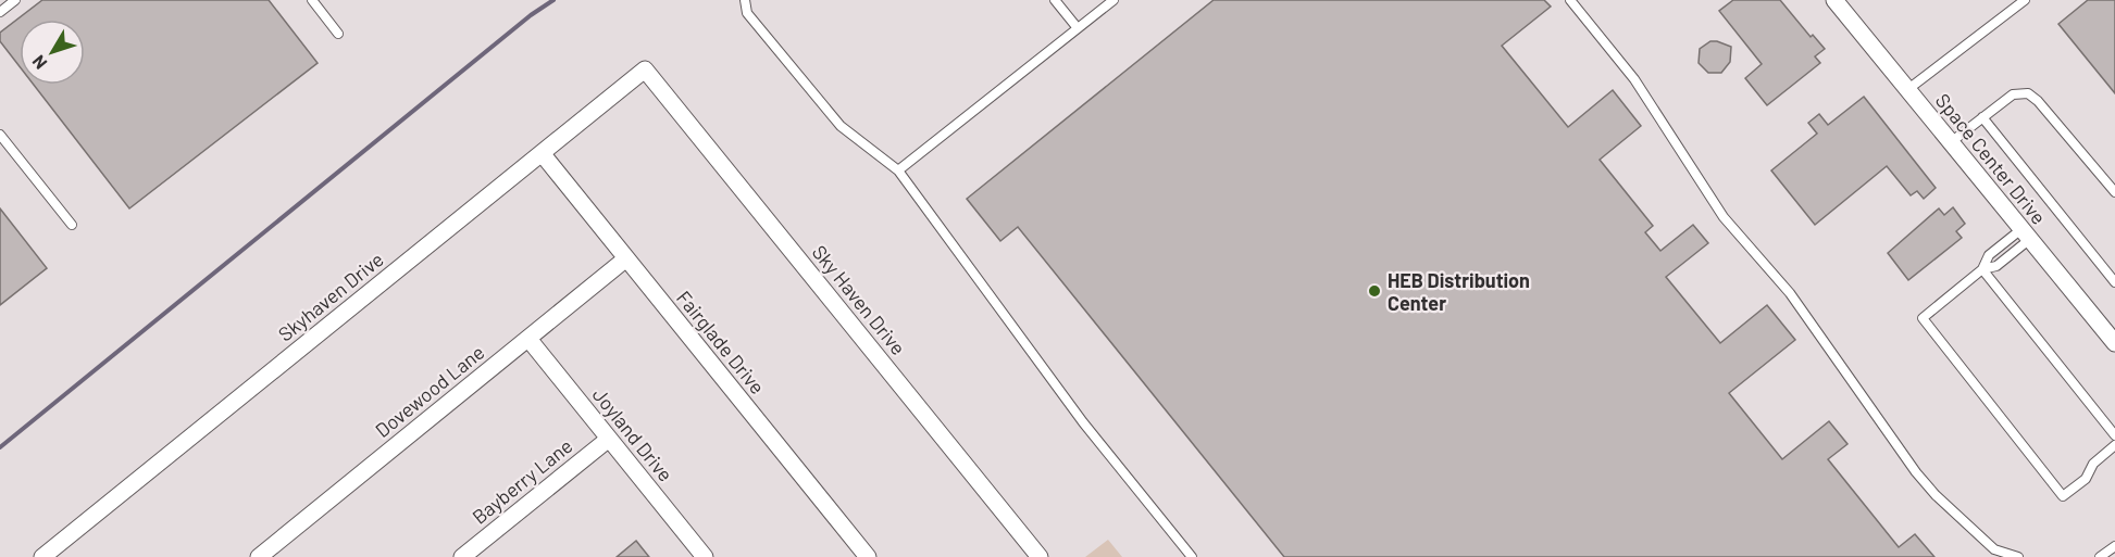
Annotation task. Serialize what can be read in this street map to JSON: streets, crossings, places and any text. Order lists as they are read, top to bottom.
{
  "streets": {
    "street": [
      "Space Center Drive",
      "Skyhaven Drive",
      "Sky Haven Drive",
      "Fairglade Drive",
      "Dovewood Lane",
      "Joyland Drive",
      "Bayberry Lane"
    ]
  },
  "crossings": [
    ["Skyhaven Drive", "Sky Haven Drive"],
    ["Skyhaven Drive", "Fairglade Drive"],
    ["Fairglade Drive", "Dovewood Lane"],
    ["Dovewood Lane", "Joyland Drive"],
    ["Joyland Drive", "Bayberry Lane"]
  ],
  "places": ["HEB Distribution Center"],
  "north": "bottom left"
}
